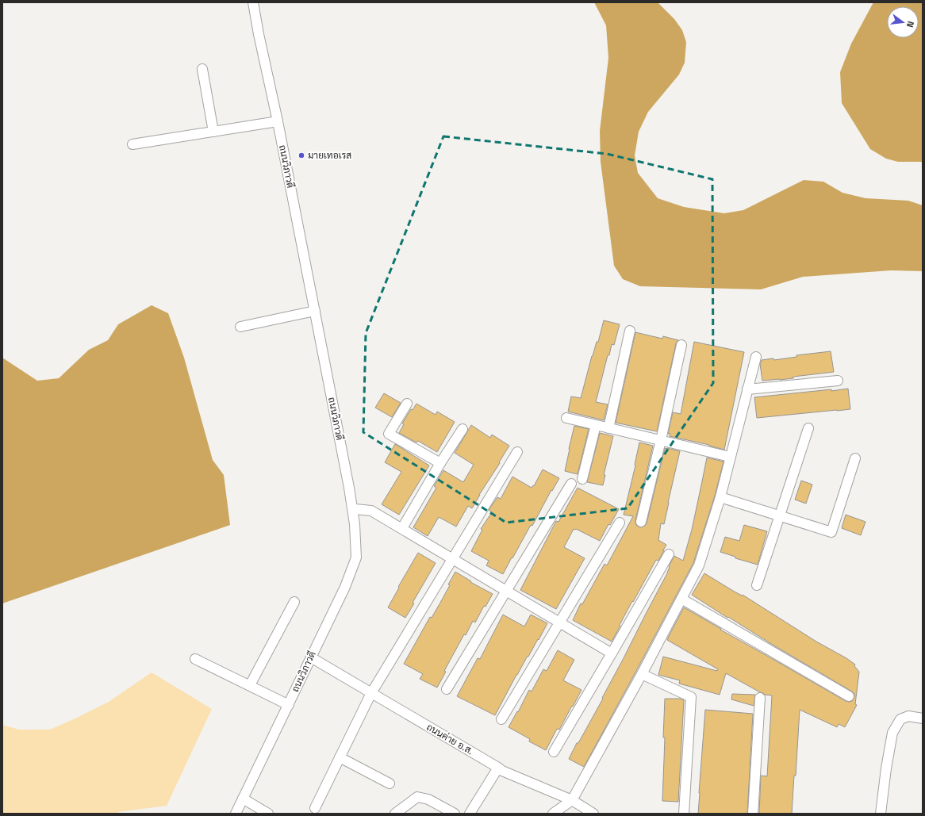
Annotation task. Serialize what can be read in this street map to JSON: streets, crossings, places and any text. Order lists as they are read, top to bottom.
{
  "streets": {
    "street": ["ถนนวิภาวดี", "ถนนค่าย อ.ส."]
  },
  "crossings": [
    ["ถนนวิภาวดี", "ถนนค่าย อ.ส."]
  ],
  "places": ["มายเทอเรส"],
  "north": "right"
}
